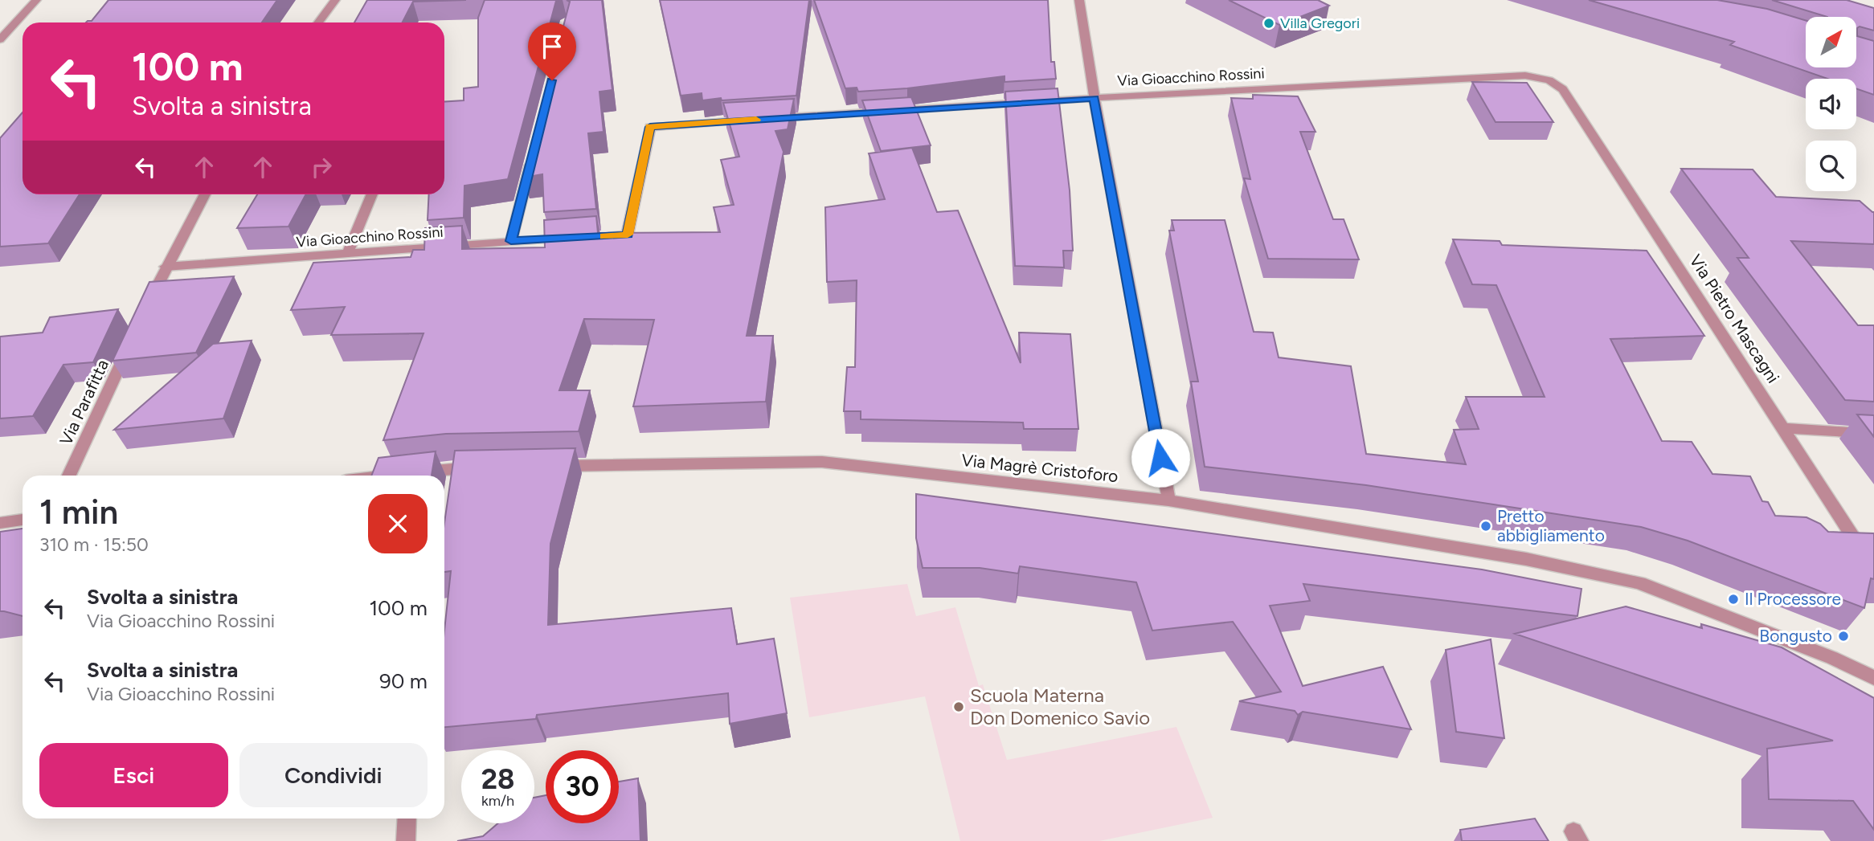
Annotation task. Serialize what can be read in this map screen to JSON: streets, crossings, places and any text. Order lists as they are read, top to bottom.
{
  "streets": {
    "street": [
      "Via Gioacchino Rossini",
      "Via Pietro Mascagni",
      "Via Parafitta",
      "Via Magrè Cristoforo"
    ]
  },
  "crossings": [
    ["Via Gioacchino Rossini", "Via Pietro Mascagni"]
  ],
  "places": [
    "Villa Gregori",
    "Pretto abbigliamento",
    "Il Processore",
    "Bongusto",
    "Scuola Materna Don Domenico Savio"
  ],
  "north": "top right",
  "page": {
    "turn": ["100 m", "Svolta a sinistra"],
    "heading": ["1 min", "310 m · 15:50"],
    "list": [
      {
        "name": "Svolta a sinistra",
        "note": "Via Gioacchino Rossini",
        "value": "100 m"
      },
      {
        "name": "Svolta a sinistra",
        "note": "Via Gioacchino Rossini",
        "value": "90 m"
      }
    ],
    "buttons": ["Esci", "Condividi"],
    "speed": "28 km/h",
    "limit": "30"
  }
}
